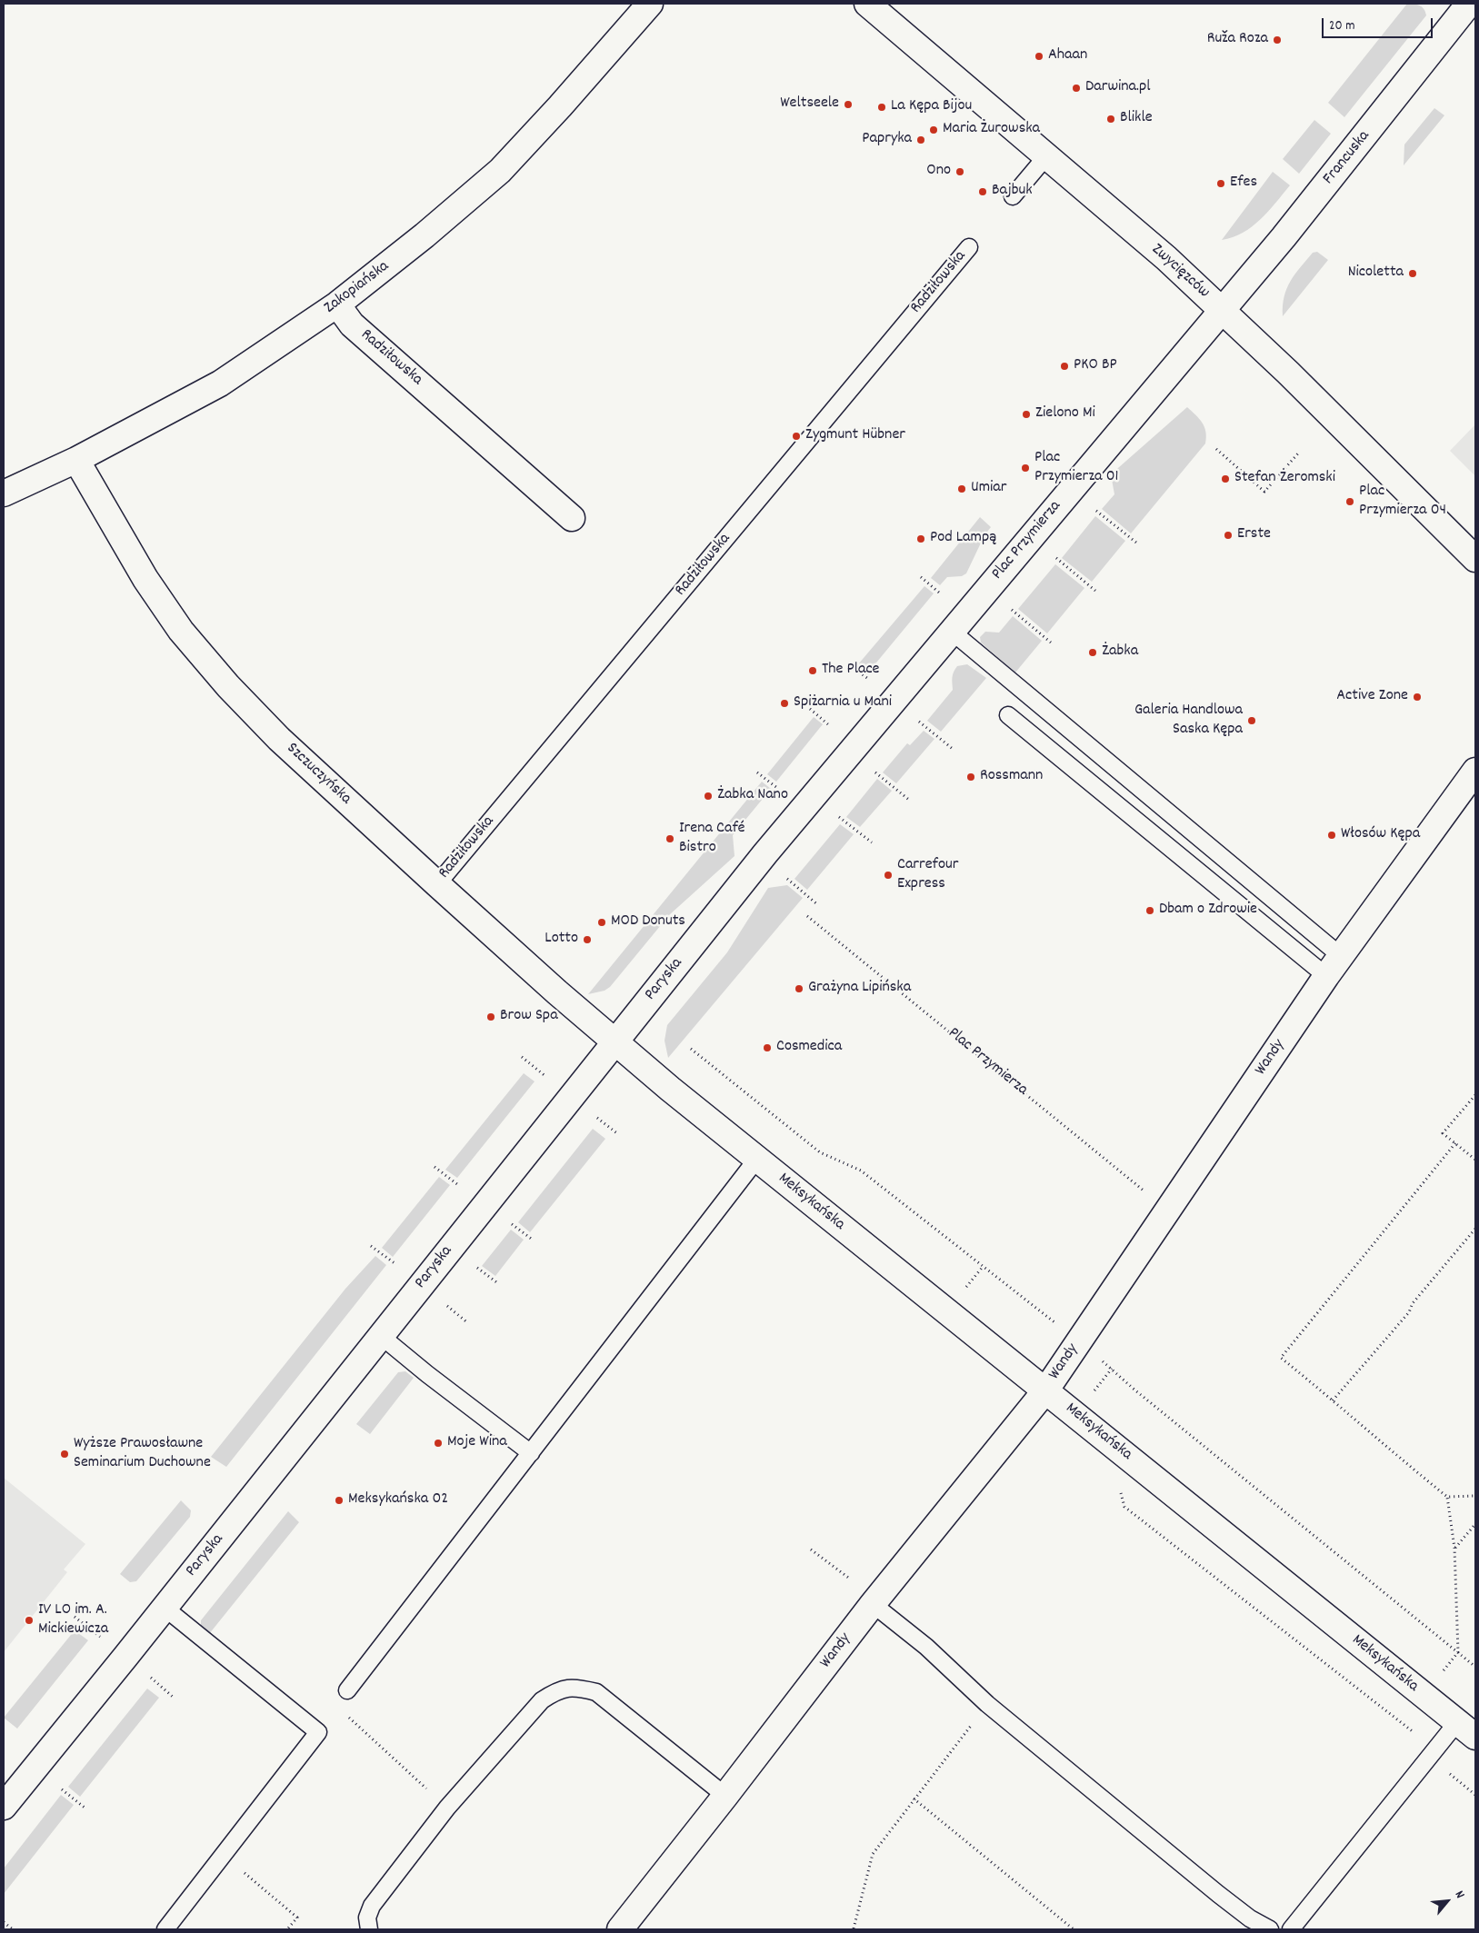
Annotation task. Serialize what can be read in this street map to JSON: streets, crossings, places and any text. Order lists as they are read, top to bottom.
{
  "streets": {
    "street": [
      "Francuska",
      "Zwycięzców",
      "Radziłowska",
      "Zakopiańska",
      "Plac Przymierza",
      "Szczuczyńska",
      "Paryska",
      "Wandy",
      "Meksykańska"
    ]
  },
  "crossings": [
    ["Francuska", "Zwycięzców"],
    ["Francuska", "Plac Przymierza"],
    ["Zwycięzców", "Plac Przymierza"],
    ["Radziłowska", "Zakopiańska"],
    ["Radziłowska", "Szczuczyńska"],
    ["Zakopiańska", "Szczuczyńska"],
    ["Plac Przymierza", "Paryska"],
    ["Plac Przymierza", "Wandy"],
    ["Szczuczyńska", "Paryska"],
    ["Szczuczyńska", "Meksykańska"],
    ["Paryska", "Meksykańska"],
    ["Wandy", "Meksykańska"]
  ],
  "places": [
    "Ruža Roza",
    "Ahaan",
    "Darwina.pl",
    "Weltseele",
    "La Kępa Bijou",
    "Blikle",
    "Maria Żurowska",
    "Papryka",
    "Ono",
    "Efes",
    "Bajbuk",
    "Nicoletta",
    "PKO BP",
    "Zielono Mi",
    "Zygmunt Hübner",
    "Plac Przymierza 01",
    "Stefan Żeromski",
    "Umiar",
    "Plac Przymierza 04",
    "Erste",
    "Pod Lampą",
    "Żabka",
    "The Place",
    "Active Zone",
    "Spiżarnia u Mani",
    "Galeria Handlowa Saska Kępa",
    "Rossmann",
    "Żabka Nano",
    "Włosów Kępa",
    "Irena Café Bistro",
    "Carrefour Express",
    "Dbam o Zdrowie",
    "MOD Donuts",
    "Lotto",
    "Grażyna Lipińska",
    "Brow Spa",
    "Cosmedica",
    "Moje Wina",
    "Wyższe Prawosławne Seminarium Duchowne",
    "Meksykańska 02",
    "IV LO im. A. Mickiewicza"
  ],
  "scale_bar": "20 m",
  "north": "top right"
}
